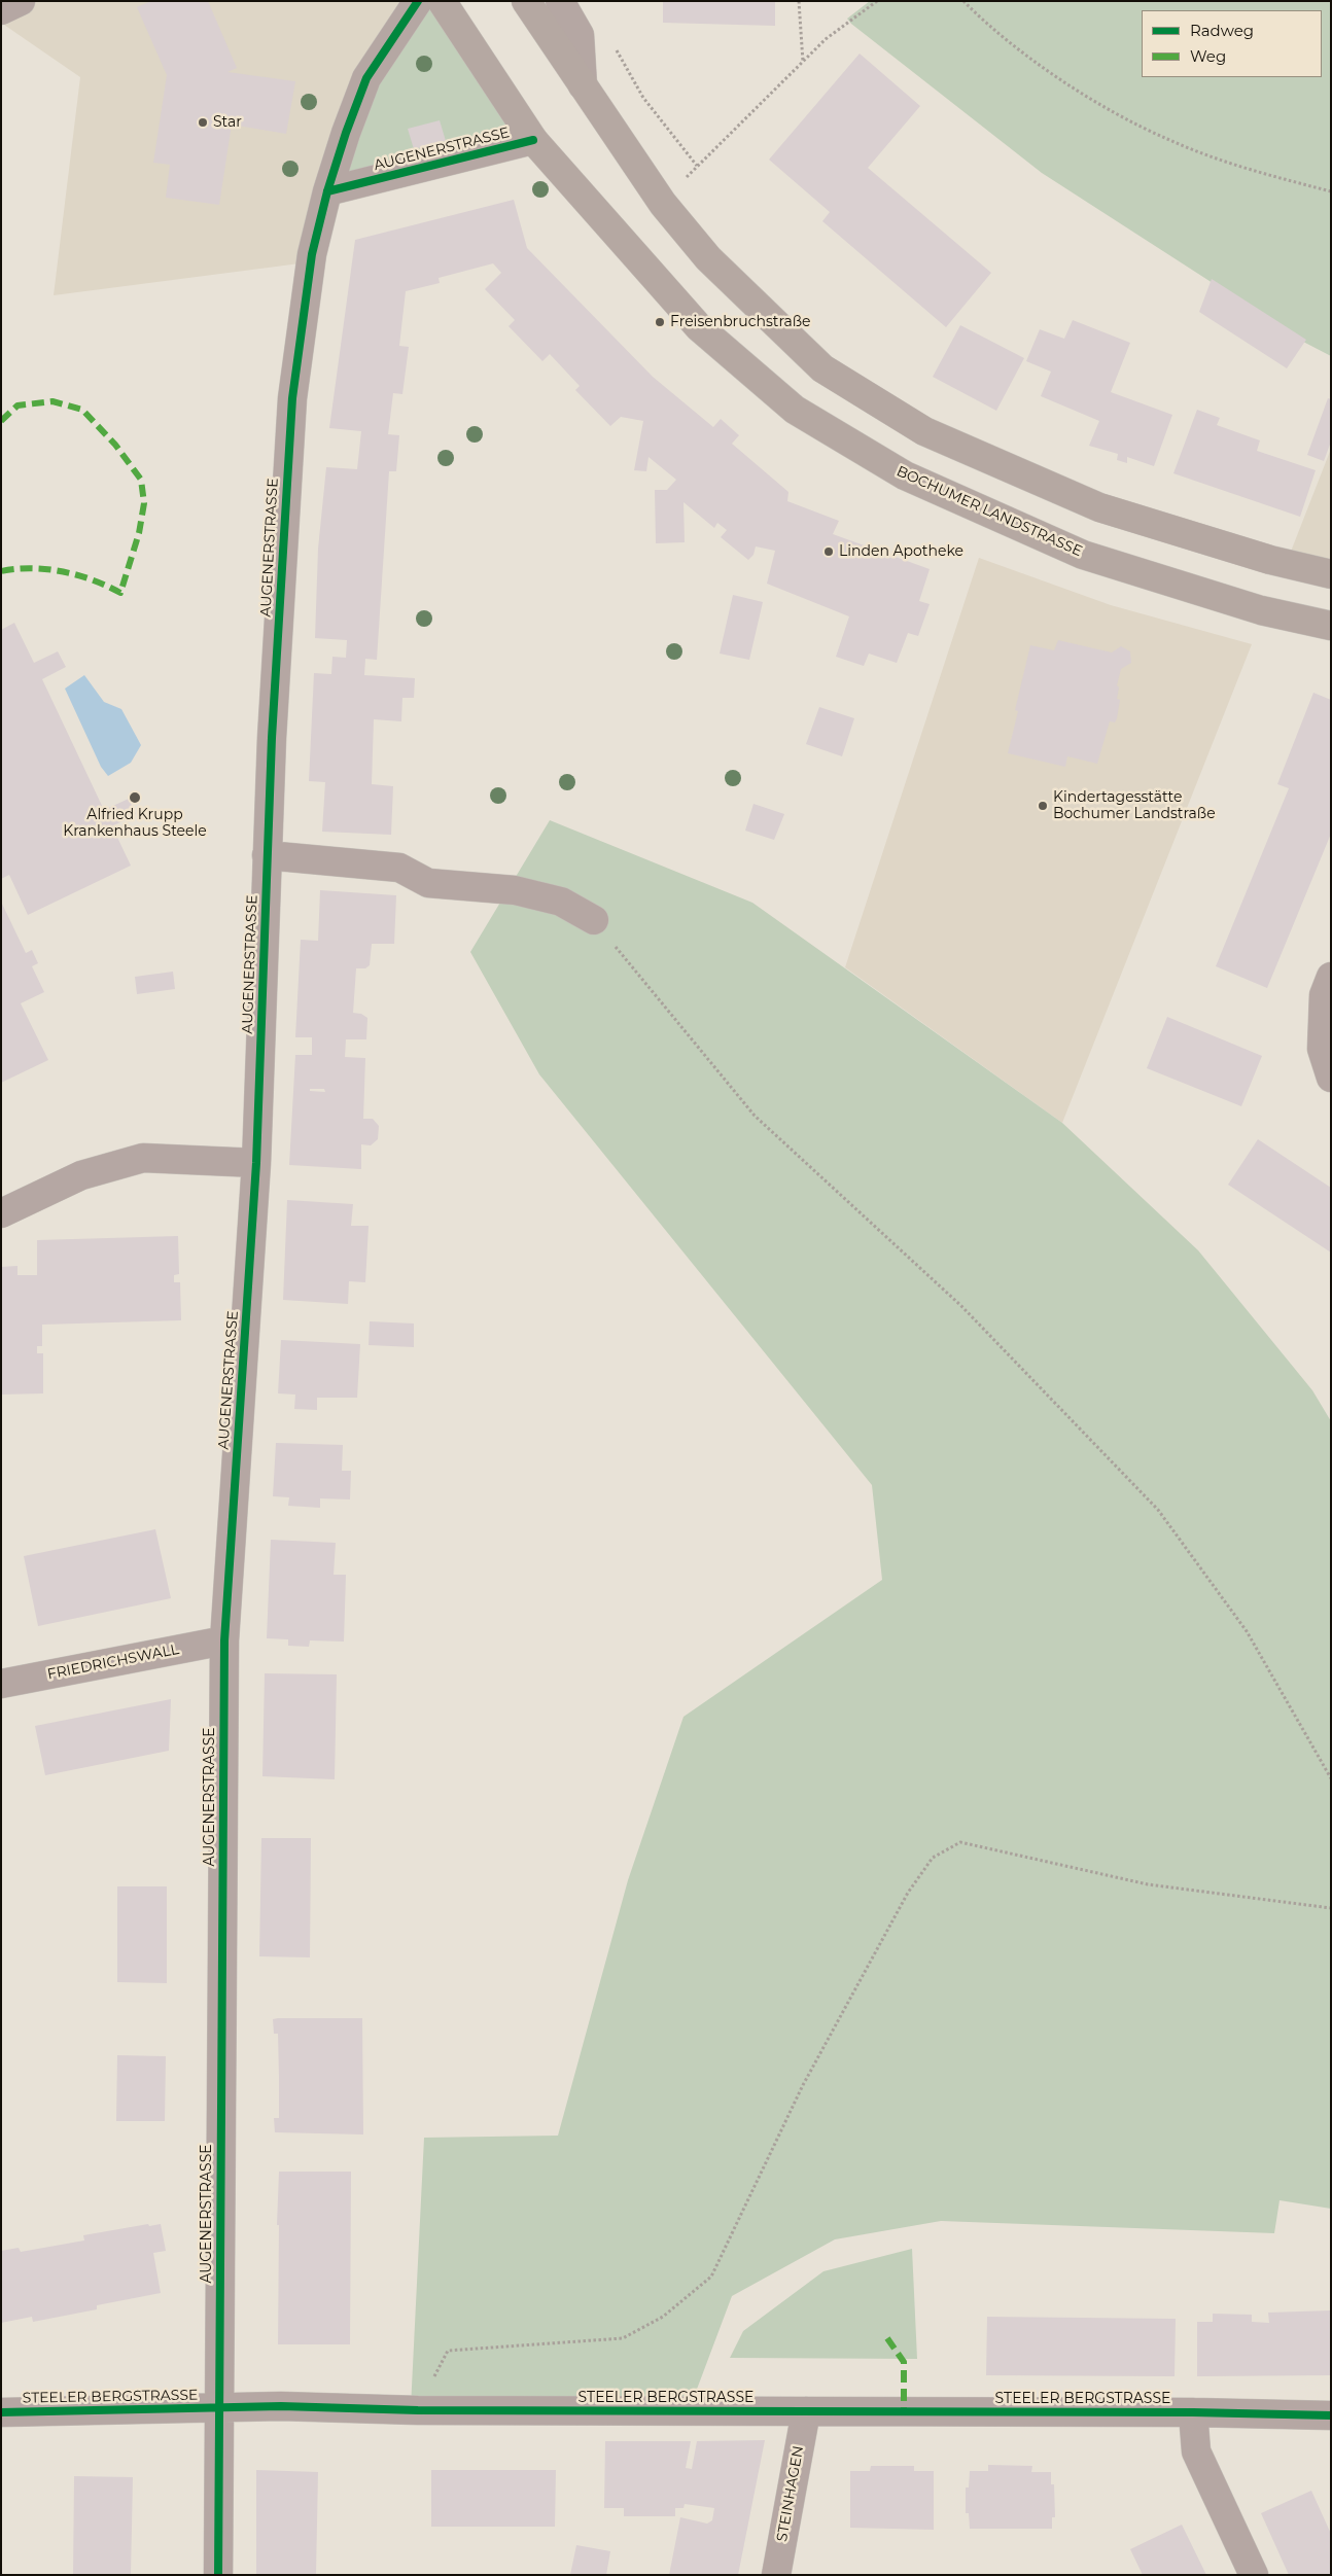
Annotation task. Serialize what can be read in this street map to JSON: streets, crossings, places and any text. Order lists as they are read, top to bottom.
{
  "streets": {
    "main road": ["BOCHUMER LANDSTRASSE"],
    "street": [
      "AUGENERSTRASSE",
      "FRIEDRICHSWALL",
      "STEELER BERGSTRASSE",
      "STEINHAGEN"
    ]
  },
  "crossings": [
    ["AUGENERSTRASSE", "BOCHUMER LANDSTRASSE"],
    ["AUGENERSTRASSE", "FRIEDRICHSWALL"],
    ["AUGENERSTRASSE", "STEELER BERGSTRASSE"],
    ["STEELER BERGSTRASSE", "STEINHAGEN"]
  ],
  "places": [
    "Star",
    "Freisenbruchstraße",
    "Linden Apotheke",
    "Alfried Krupp Krankenhaus Steele",
    "Kindertagesstätte Bochumer Landstraße"
  ],
  "legend": ["Radweg", "Weg"]
}
